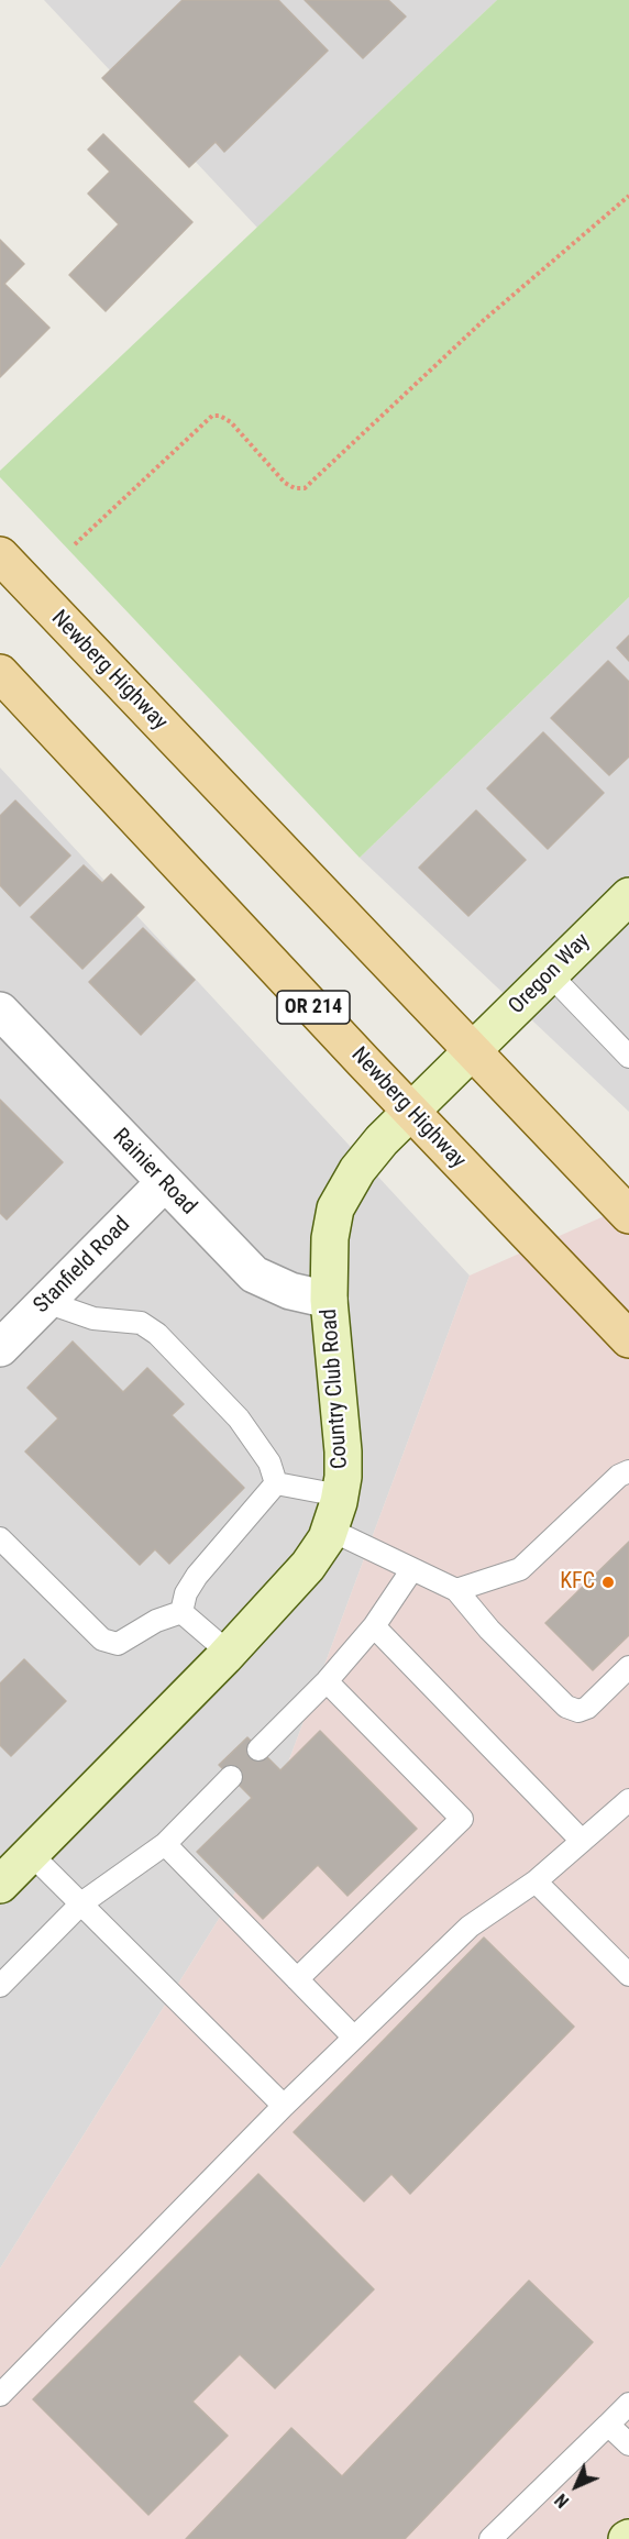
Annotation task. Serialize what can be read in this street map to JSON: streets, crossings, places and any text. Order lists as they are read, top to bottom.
{
  "streets": {
    "main road": ["Newberg Highway", "OR 214"],
    "street": [
      "Oregon Way",
      "Rainier Road",
      "Stanfield Road",
      "Country Club Road"
    ]
  },
  "crossings": [
    ["Newberg Highway", "Oregon Way"],
    ["Newberg Highway", "Country Club Road"],
    ["Oregon Way", "Country Club Road"],
    ["Rainier Road", "Stanfield Road"],
    ["Rainier Road", "Country Club Road"]
  ],
  "places": ["KFC"],
  "north": "bottom left"
}
